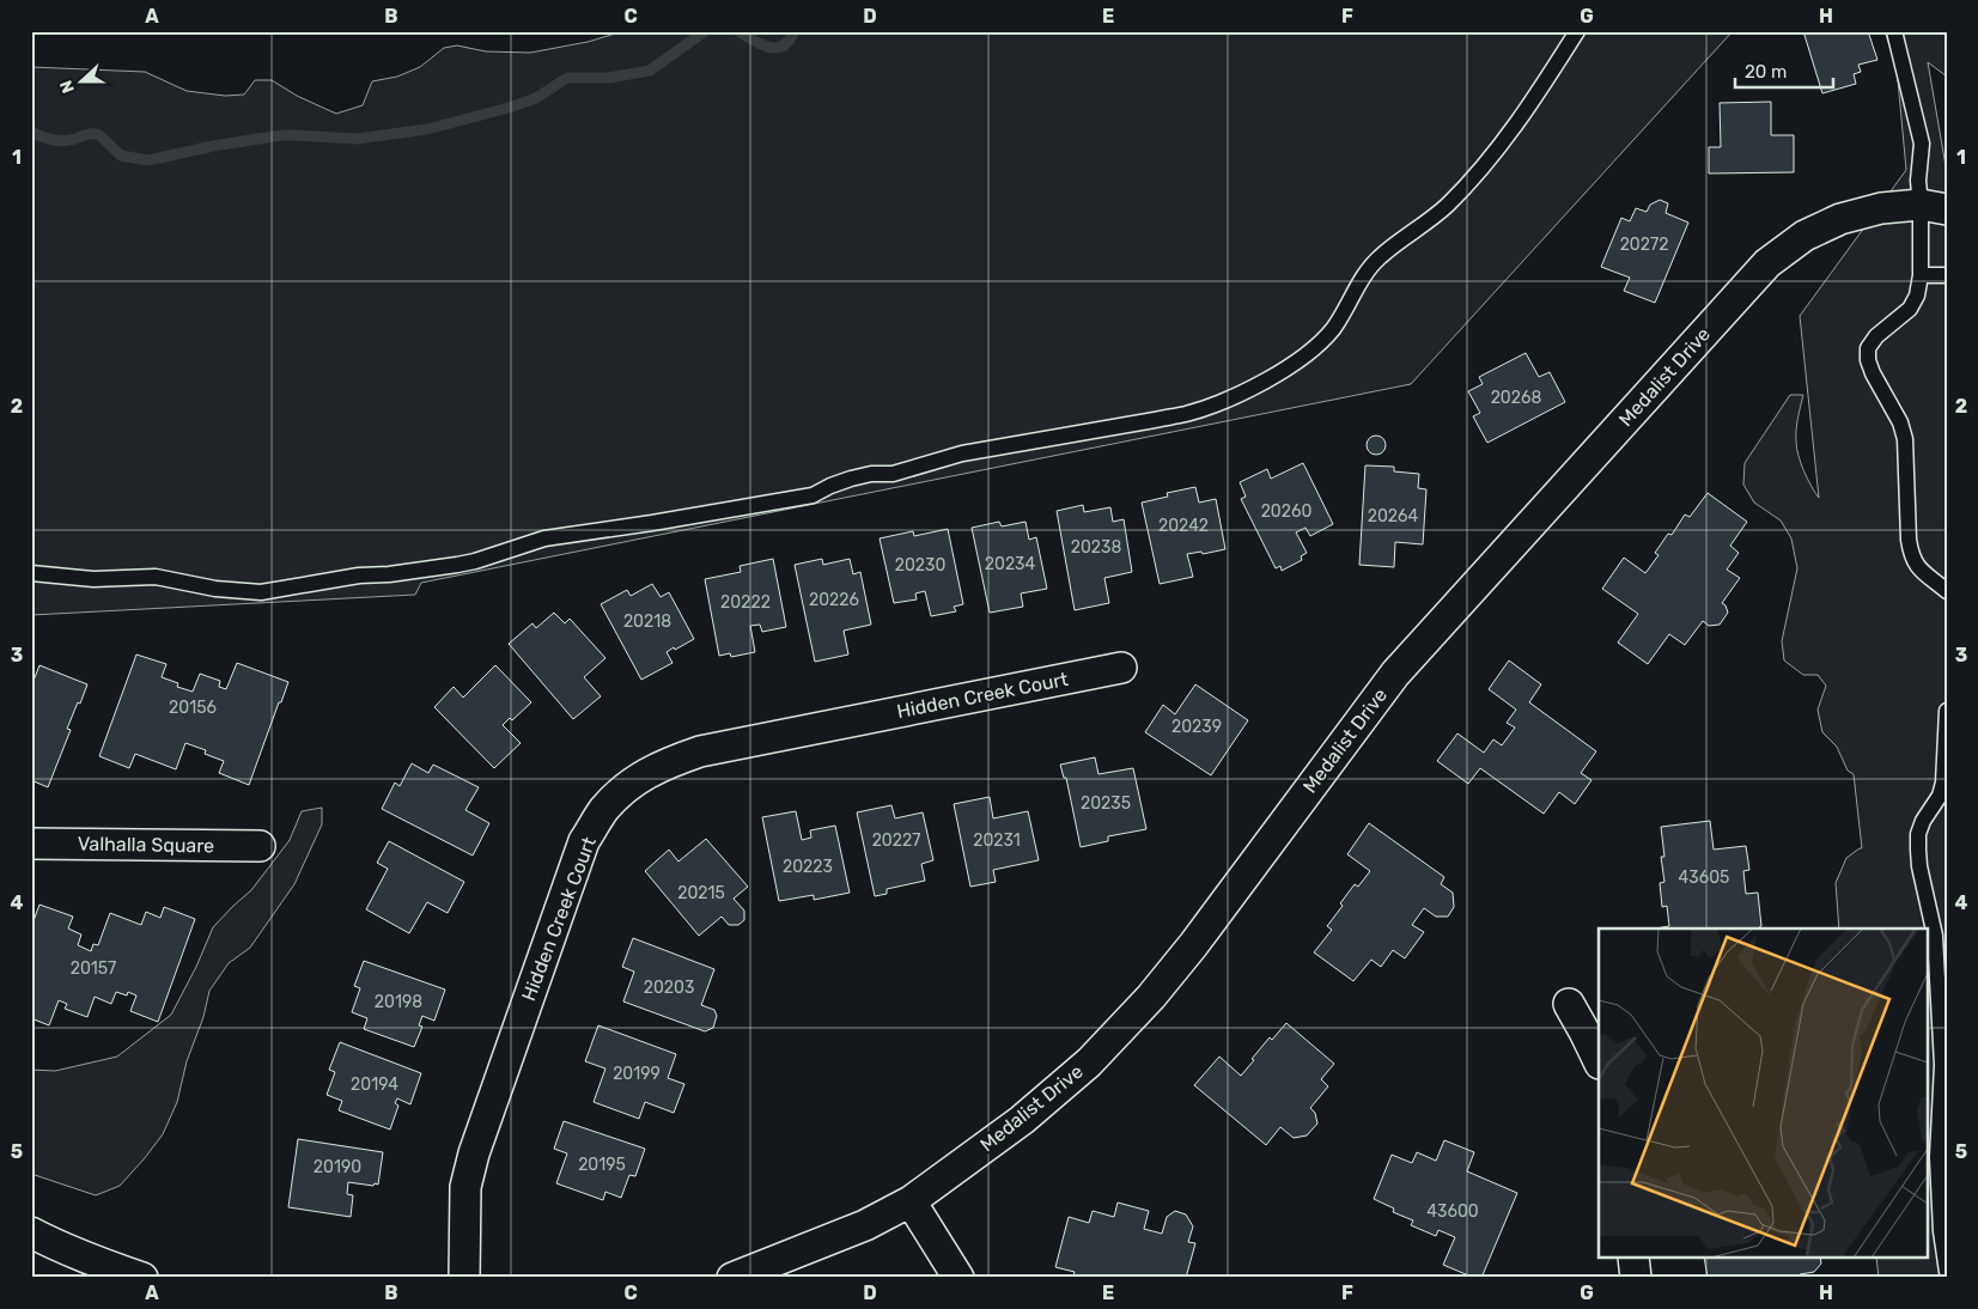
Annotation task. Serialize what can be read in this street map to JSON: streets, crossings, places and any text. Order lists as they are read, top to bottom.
{
  "streets": {
    "street": ["Medalist Drive", "Hidden Creek Court", "Valhalla Square"]
  },
  "house_numbers": [
    "20272",
    "20268",
    "20260",
    "20264",
    "20242",
    "20238",
    "20234",
    "20230",
    "20226",
    "20222",
    "20218",
    "20156",
    "20239",
    "20235",
    "20227",
    "20231",
    "20223",
    "43605",
    "20215",
    "20157",
    "20203",
    "20198",
    "20199",
    "20194",
    "20195",
    "20190",
    "43600"
  ],
  "scale_bar": "20 m",
  "north": "left",
  "grid": {
    "columns": [
      "A",
      "B",
      "C",
      "D",
      "E",
      "F",
      "G",
      "H"
    ],
    "rows": [
      "1",
      "2",
      "3",
      "4",
      "5"
    ]
  }
}
